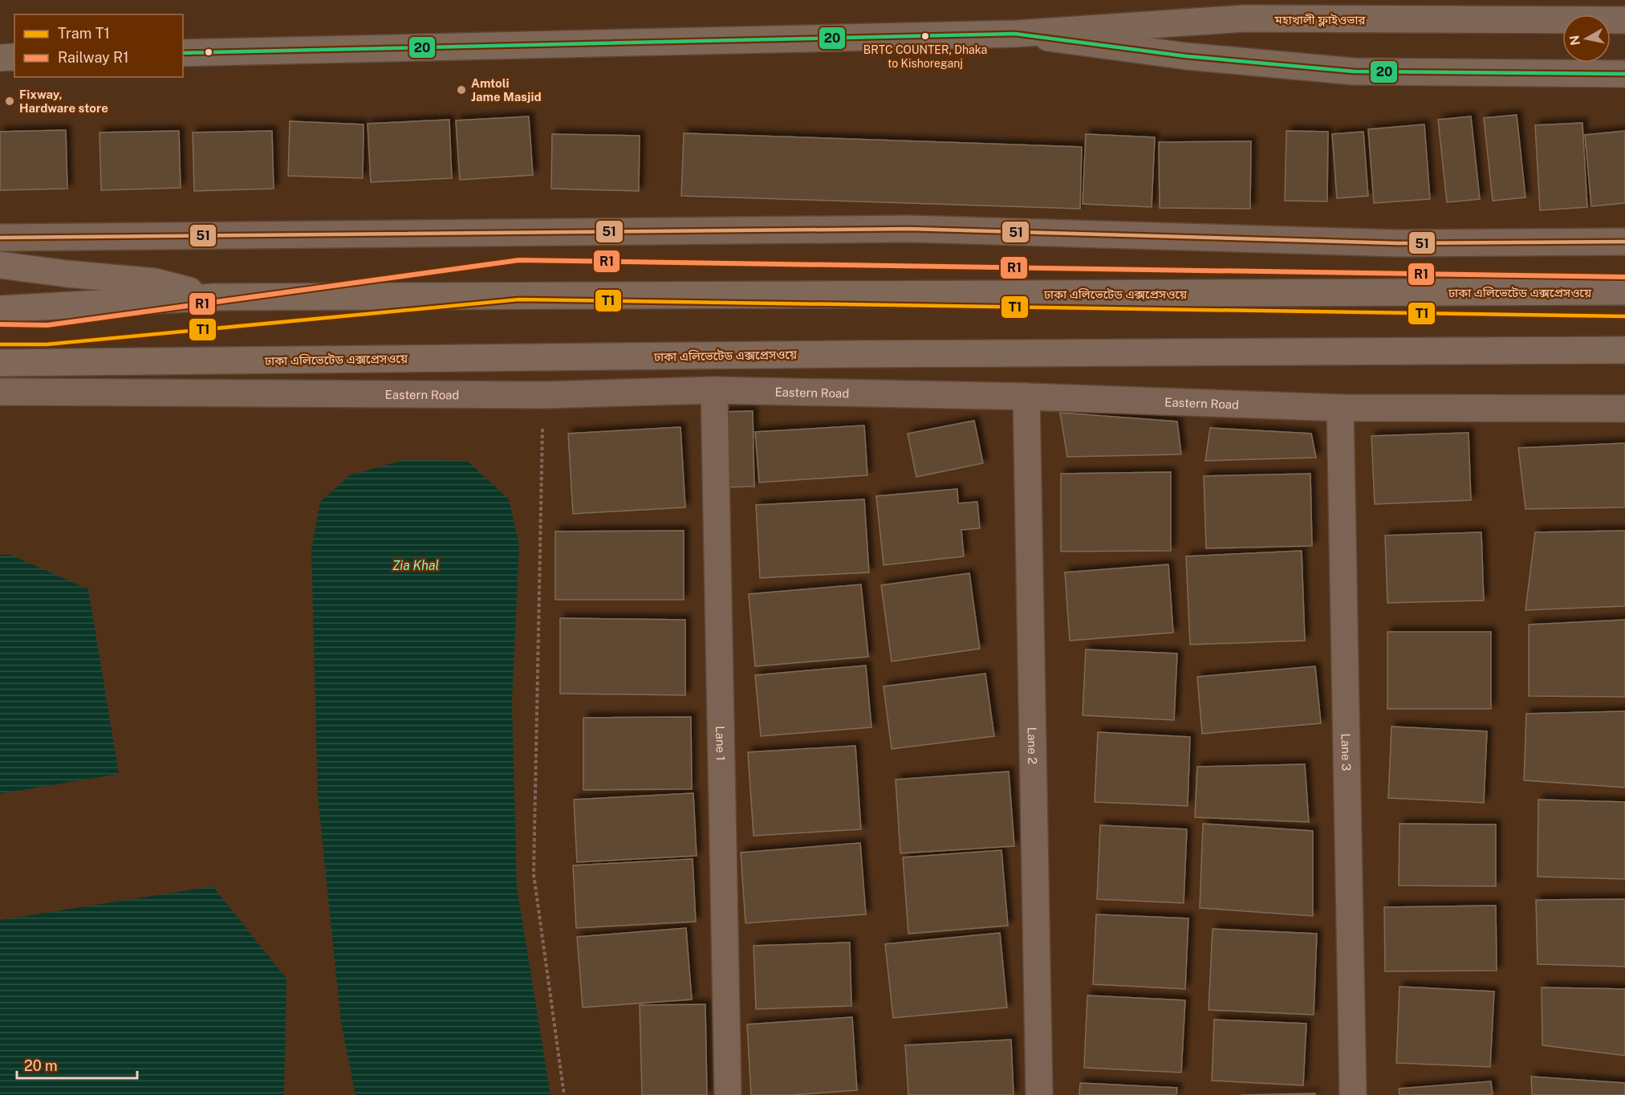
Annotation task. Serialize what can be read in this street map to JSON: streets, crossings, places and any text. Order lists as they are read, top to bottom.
{
  "streets": {
    "highway": ["মহাখালী ফ্লাইওভার", "ঢাকা এলিভেটেড এক্সপ্রেসওয়ে"],
    "street": [
      "Eastern Road",
      "Lane 1",
      "Lane 2",
      "Lane 3"
    ]
  },
  "crossings": [
    ["Eastern Road", "Lane 1"],
    ["Eastern Road", "Lane 2"],
    ["Eastern Road", "Lane 3"]
  ],
  "water": ["Zia Khal"],
  "places": ["BRTC COUNTER, Dhaka to Kishoreganj", "Amtoli Jame Masjid", "Fixway, Hardware store"],
  "lines": [
    "transit line 20",
    "transit line 51",
    "rail line R1",
    "tram line T1"
  ],
  "legend": ["Tram T1", "Railway R1"],
  "scale_bar": "20 m",
  "north": "left"
}
